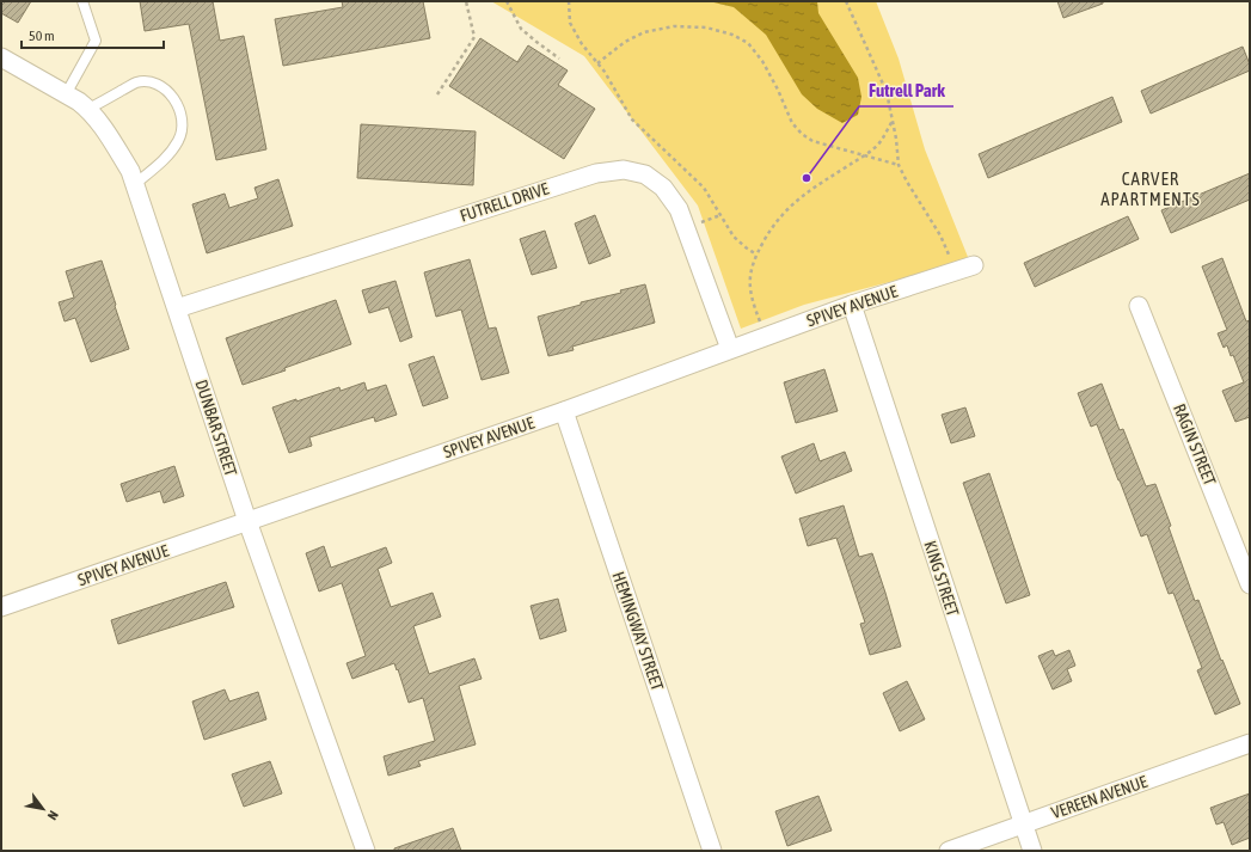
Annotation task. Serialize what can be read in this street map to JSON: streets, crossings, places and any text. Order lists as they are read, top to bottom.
{
  "streets": {
    "street": [
      "FUTRELL DRIVE",
      "SPIVEY AVENUE",
      "DUNBAR STREET",
      "RAGIN STREET",
      "KING STREET",
      "HEMINGWAY STREET",
      "VEREEN AVENUE"
    ]
  },
  "crossings": [
    ["FUTRELL DRIVE", "SPIVEY AVENUE"],
    ["FUTRELL DRIVE", "DUNBAR STREET"],
    ["SPIVEY AVENUE", "DUNBAR STREET"],
    ["SPIVEY AVENUE", "KING STREET"],
    ["SPIVEY AVENUE", "HEMINGWAY STREET"],
    ["KING STREET", "VEREEN AVENUE"]
  ],
  "districts": ["CARVER APARTMENTS"],
  "places": ["Futrell Park"],
  "scale_bar": "50 m",
  "north": "bottom right"
}
